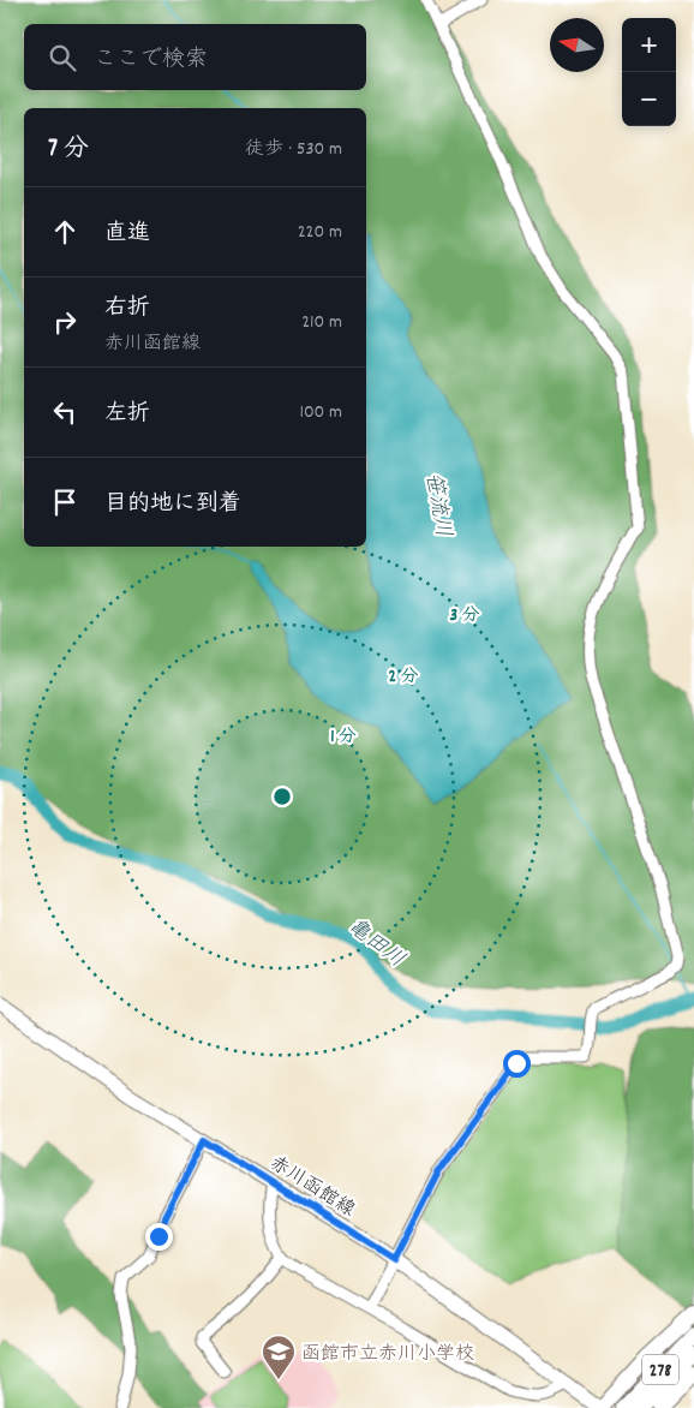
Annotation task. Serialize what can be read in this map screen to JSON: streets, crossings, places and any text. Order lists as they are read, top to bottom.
{
  "streets": {
    "highway": ["278"],
    "main road": ["赤川函館線"]
  },
  "water": ["笹流川", "亀田川"],
  "places": {
    "school or university": ["函館市立赤川小学校"]
  },
  "north": "left",
  "page": {
    "map_buttons": ["+", "−"],
    "search": "ここで検索",
    "heading": ["7 分", "徒歩 · 530 m"],
    "list": [
      ["直進", "220 m"],
      ["右折", "赤川函館線", "210 m"],
      ["左折", "100 m"],
      "目的地に到着"
    ]
  },
  "rings": ["3 分", "2 分", "1 分"]
}
